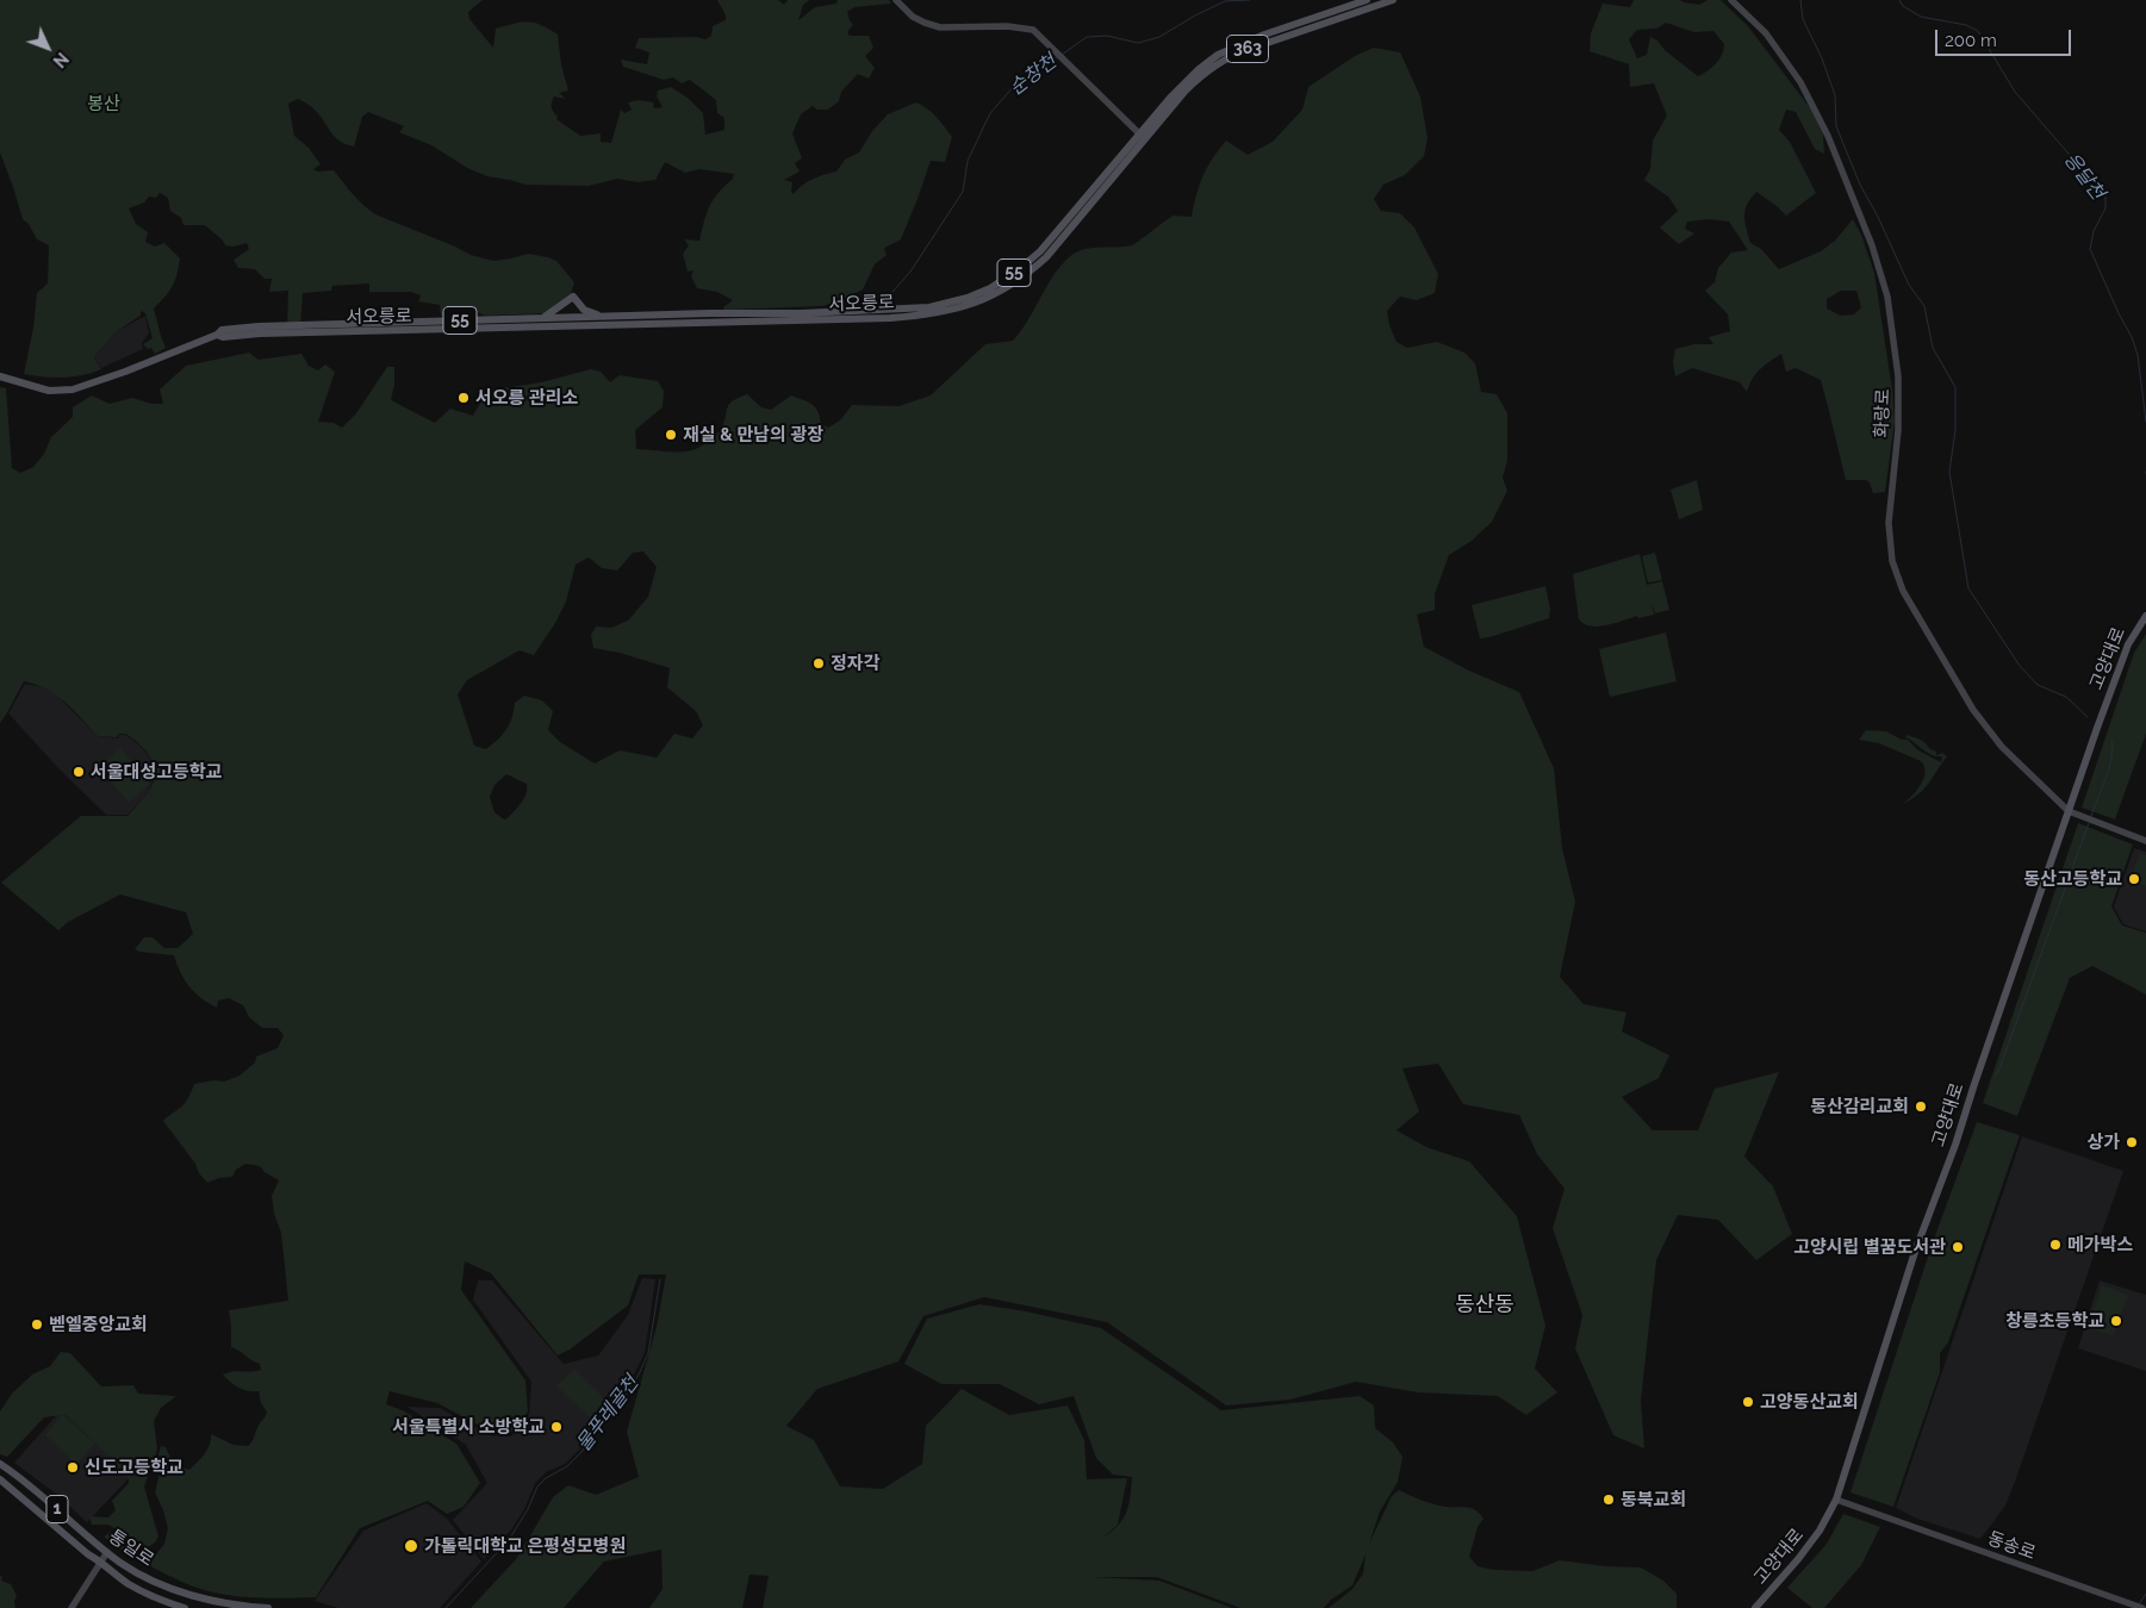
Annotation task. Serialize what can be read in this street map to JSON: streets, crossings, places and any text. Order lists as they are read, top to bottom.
{
  "streets": {
    "main road": [
      "363",
      "55",
      "서오릉로",
      "화랑로",
      "고양대로",
      "1",
      "동송로",
      "통일로"
    ]
  },
  "crossings": [
    ["화랑로", "고양대로"],
    ["고양대로", "동송로"]
  ],
  "districts": ["동산동"],
  "water": ["순창천", "응달천", "물푸레골천"],
  "parks": ["봉산"],
  "places": [
    "서오릉 관리소",
    "재실 & 만남의 광장",
    "정자각",
    "서울대성고등학교",
    "동산고등학교",
    "동산감리교회",
    "상가",
    "메가박스",
    "고양시립 별꿈도서관",
    "창릉초등학교",
    "벧엘중앙교회",
    "고양동산교회",
    "서울특별시 소방학교",
    "신도고등학교",
    "동북교회",
    "가톨릭대학교 은평성모병원"
  ],
  "scale_bar": "200 m",
  "north": "bottom right"
}
